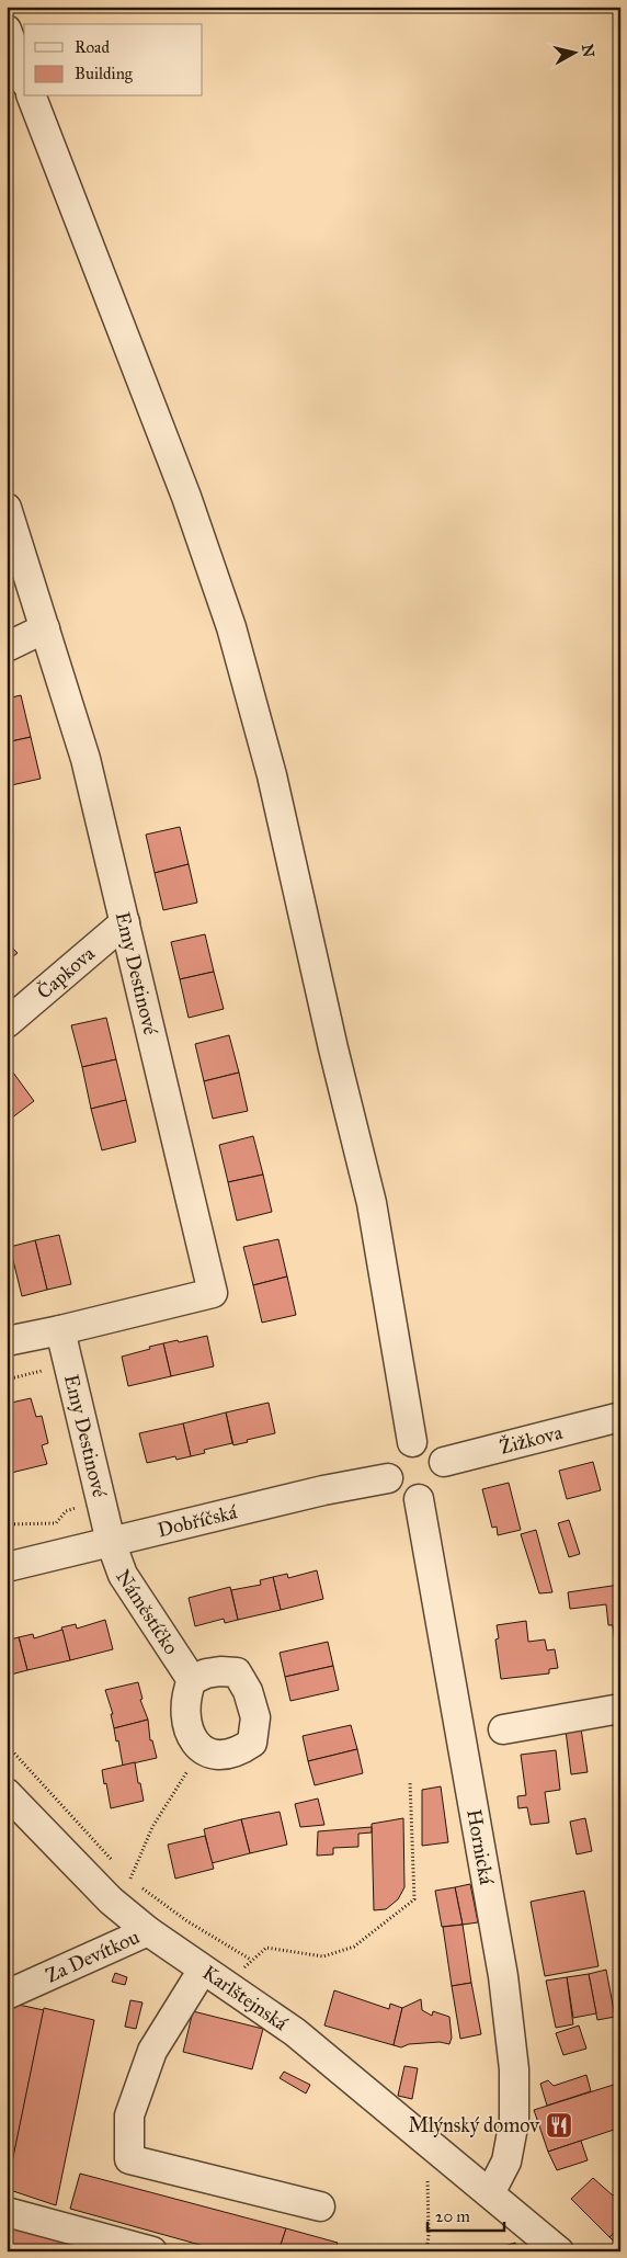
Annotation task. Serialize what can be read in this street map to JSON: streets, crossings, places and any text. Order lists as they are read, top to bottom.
{
  "streets": {
    "street": [
      "Čapkova",
      "Emy Destinové",
      "Žižkova",
      "Dobříčská",
      "Náměstíčko",
      "Hornická",
      "Za Devítkou",
      "Karlštejnská"
    ]
  },
  "crossings": [
    ["Čapkova", "Emy Destinové"],
    ["Emy Destinové", "Dobříčská"],
    ["Emy Destinové", "Náměstíčko"],
    ["Žižkova", "Dobříčská"],
    ["Žižkova", "Hornická"],
    ["Dobříčská", "Náměstíčko"],
    ["Dobříčská", "Hornická"],
    ["Hornická", "Karlštejnská"],
    ["Za Devítkou", "Karlštejnská"]
  ],
  "places": {
    "restaurant": ["Mlýnský domov"]
  },
  "legend": ["Road", "Building"],
  "scale_bar": "20 m",
  "north": "right"
}
